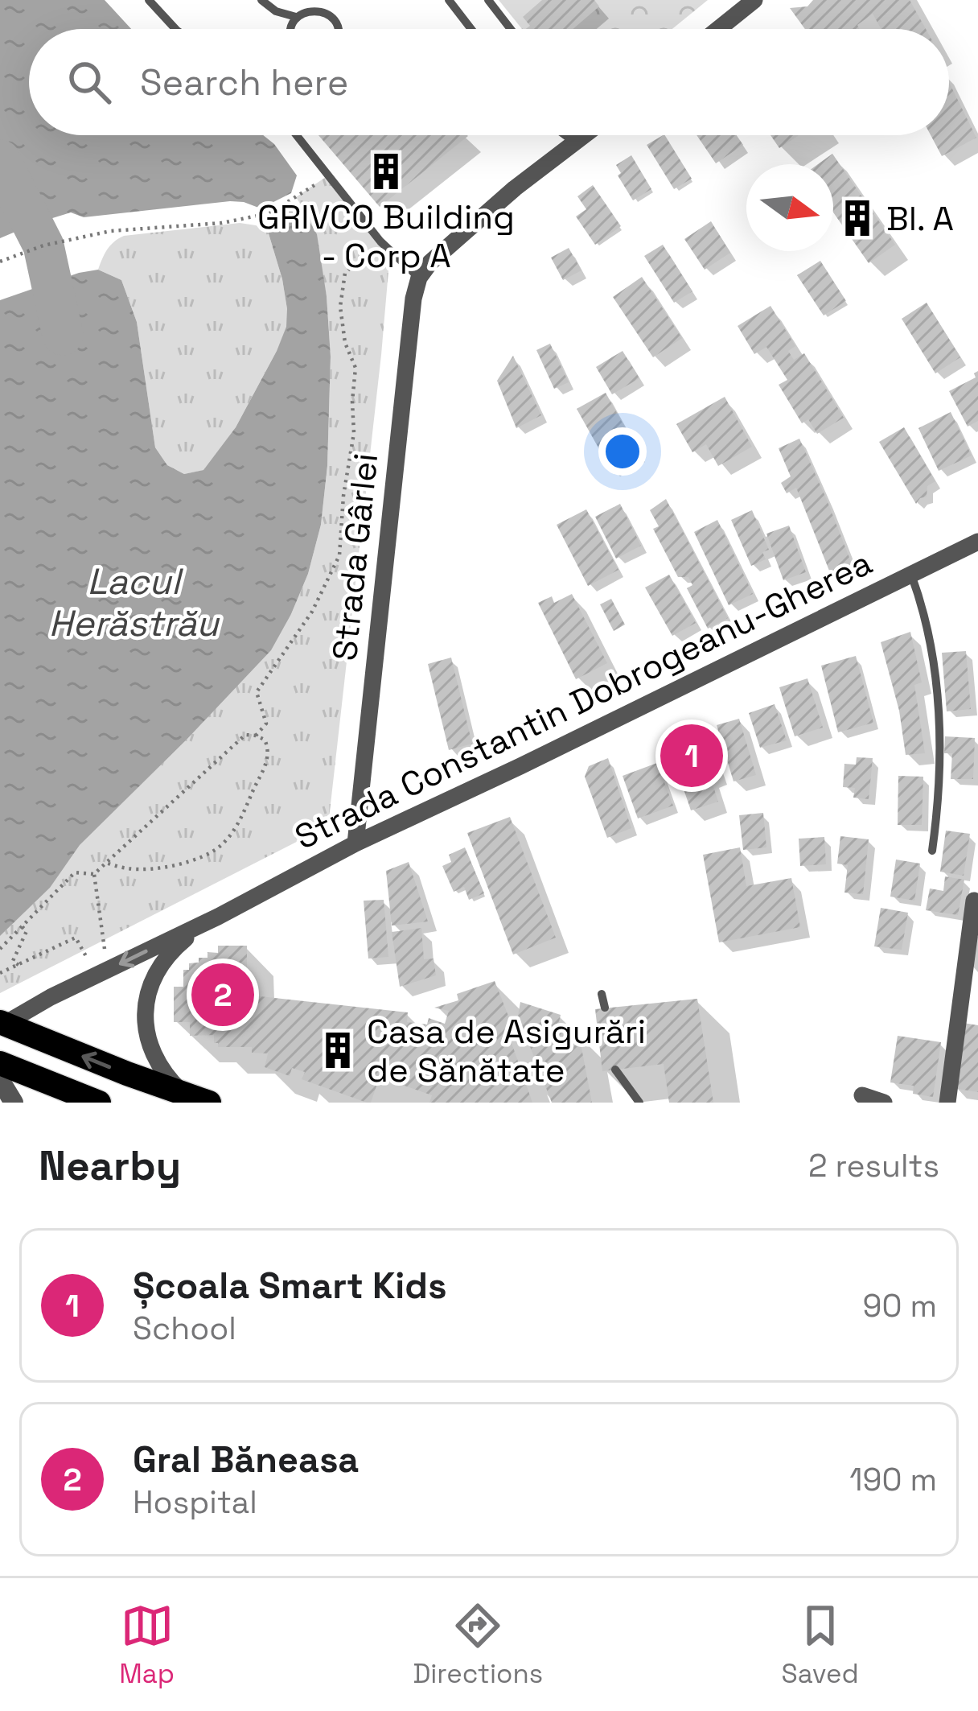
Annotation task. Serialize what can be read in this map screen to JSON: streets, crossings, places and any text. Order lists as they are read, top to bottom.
{
  "streets": {
    "street": ["Strada Gârlei", "Strada Constantin Dobrogeanu-Gherea"]
  },
  "crossings": [
    ["Strada Gârlei", "Strada Constantin Dobrogeanu-Gherea"]
  ],
  "water": ["Lacul Herăstrău"],
  "places": {
    "building": ["GRIVCO Building - Corp A", "Bl. A", "Casa de Asigurări de Sănătate"]
  },
  "north": "right",
  "page": {
    "search": "Search here",
    "pins": ["1", "2"],
    "heading": ["Nearby", "2 results"],
    "list": [
      {
        "mark": "1",
        "name": "Școala Smart Kids",
        "note": "School",
        "value": "90 m"
      },
      {
        "mark": "2",
        "name": "Gral Băneasa",
        "note": "Hospital",
        "value": "190 m"
      }
    ],
    "nav": ["Map", "Directions", "Saved"]
  }
}
